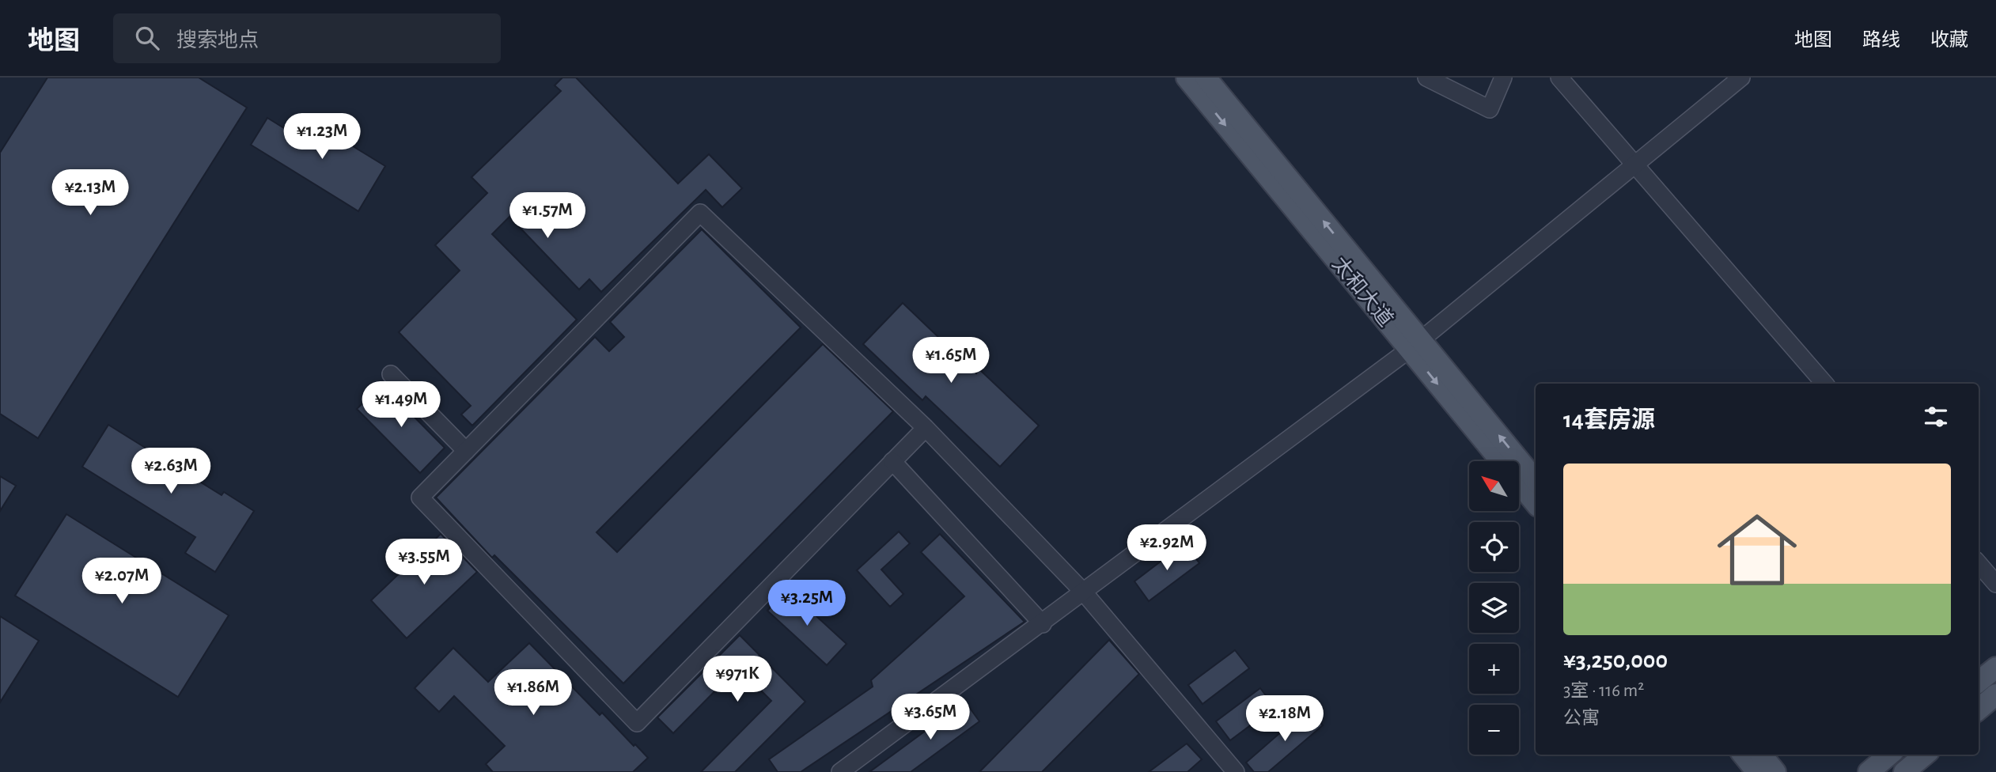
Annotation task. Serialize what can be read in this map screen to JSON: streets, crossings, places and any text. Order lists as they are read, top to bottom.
{
  "streets": {
    "main road": ["太和大道"]
  },
  "north": "top left",
  "page": {
    "header": "地图",
    "search": "搜索地点",
    "nav": ["地图", "路线", "收藏"],
    "price": [
      "¥1.23M",
      "¥2.13M",
      "¥1.57M",
      "¥1.65M",
      "¥1.49M",
      "¥2.63M",
      "¥2.92M",
      "¥3.55M",
      "¥2.07M",
      "¥3.25M",
      "¥971K",
      "¥1.86M",
      "¥3.65M",
      "¥2.18M"
    ],
    "heading": "14套房源",
    "list": [
      {
        "name": "¥3,250,000",
        "note": "3室 · 116 m² · 公寓"
      }
    ],
    "map_buttons": ["+", "−"]
  }
}
